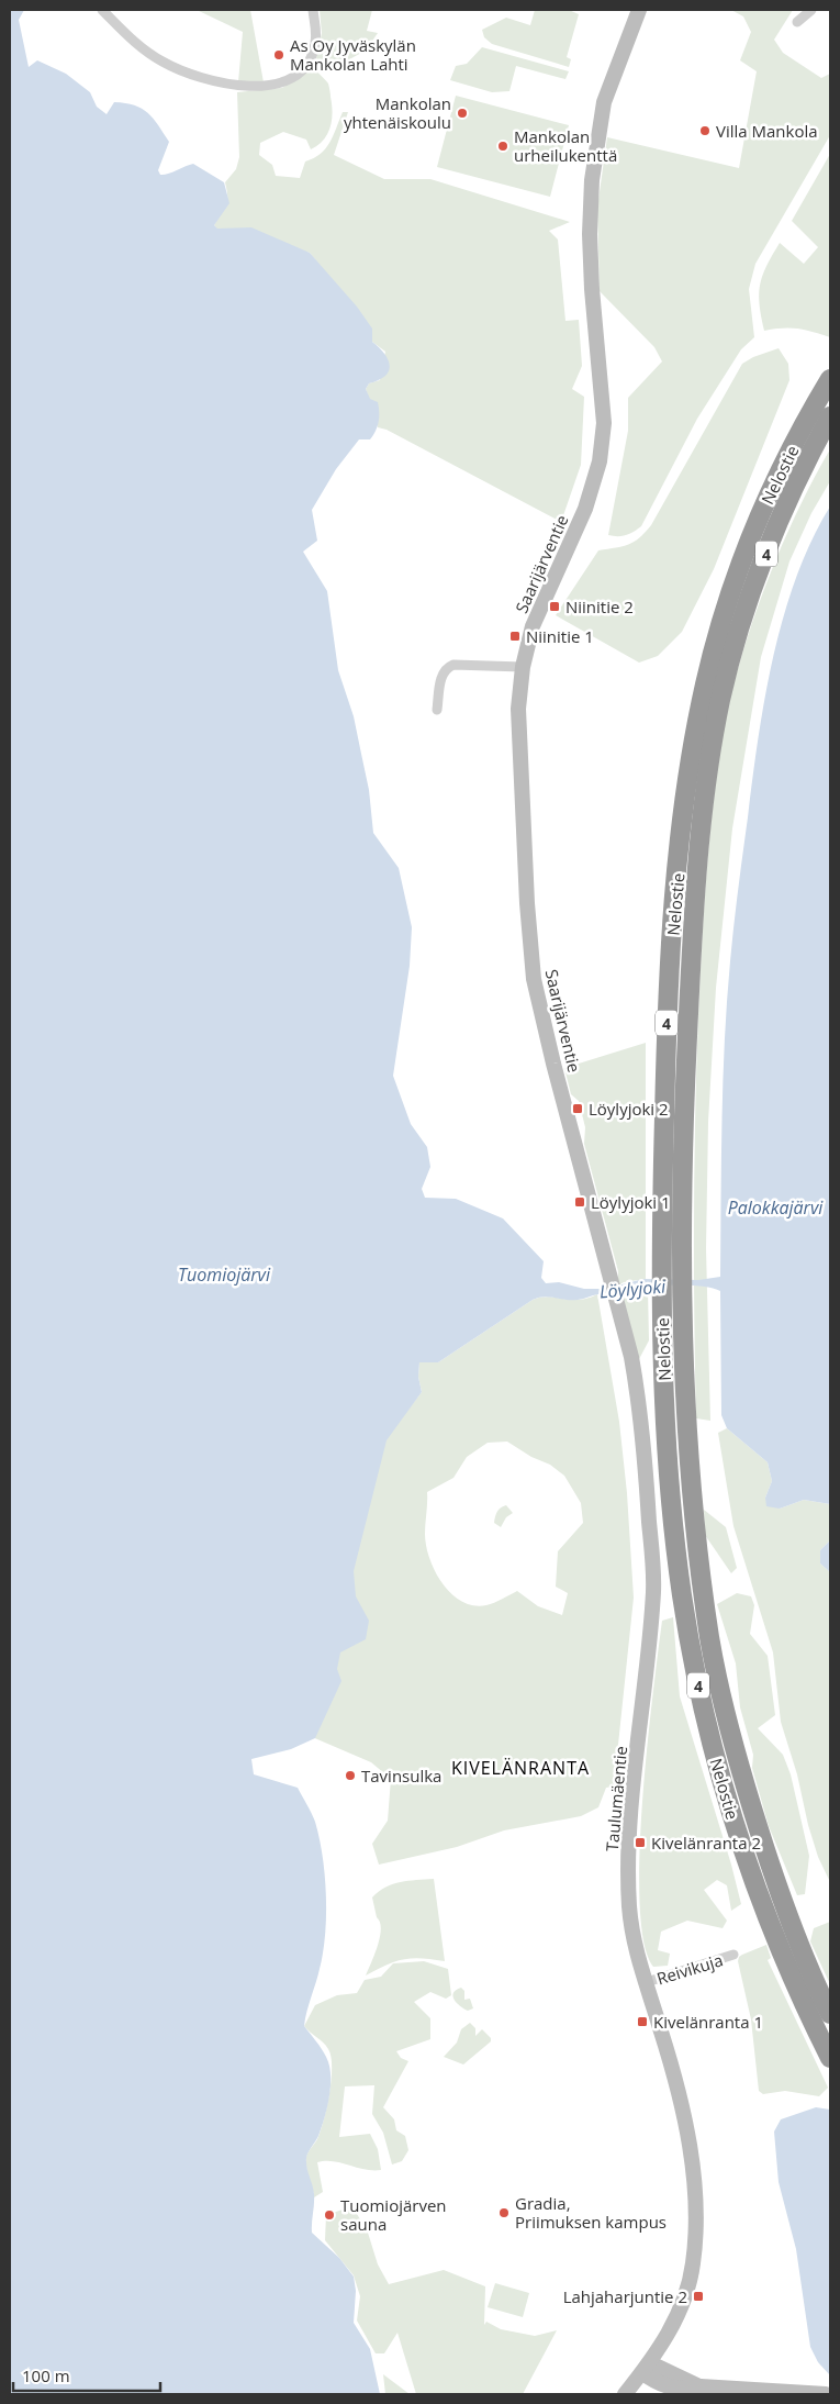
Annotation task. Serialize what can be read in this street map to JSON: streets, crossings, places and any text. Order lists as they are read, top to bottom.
{
  "streets": {
    "highway": ["Nelostie", "4"],
    "main road": ["Saarijärventie", "Taulumäentie"],
    "street": ["Reivikuja"]
  },
  "crossings": [
    ["Saarijärventie", "Taulumäentie"],
    ["Taulumäentie", "Reivikuja"]
  ],
  "districts": ["KIVELÄNRANTA"],
  "water": ["Palokkajärvi", "Tuomiojärvi", "Löylyjoki"],
  "places": {
    "other": [
      "As Oy Jyväskylän Mankolan Lahti",
      "Mankolan yhtenäiskoulu",
      "Villa Mankola",
      "Mankolan urheilukenttä",
      "Tavinsulka",
      "Gradia, Priimuksen kampus",
      "Tuomiojärven sauna"
    ],
    "transit": [
      "Niinitie 2",
      "Niinitie 1",
      "Löylyjoki 2",
      "Löylyjoki 1",
      "Kivelänranta 2",
      "Kivelänranta 1",
      "Lahjaharjuntie 2"
    ]
  },
  "scale_bar": "100 m"
}
